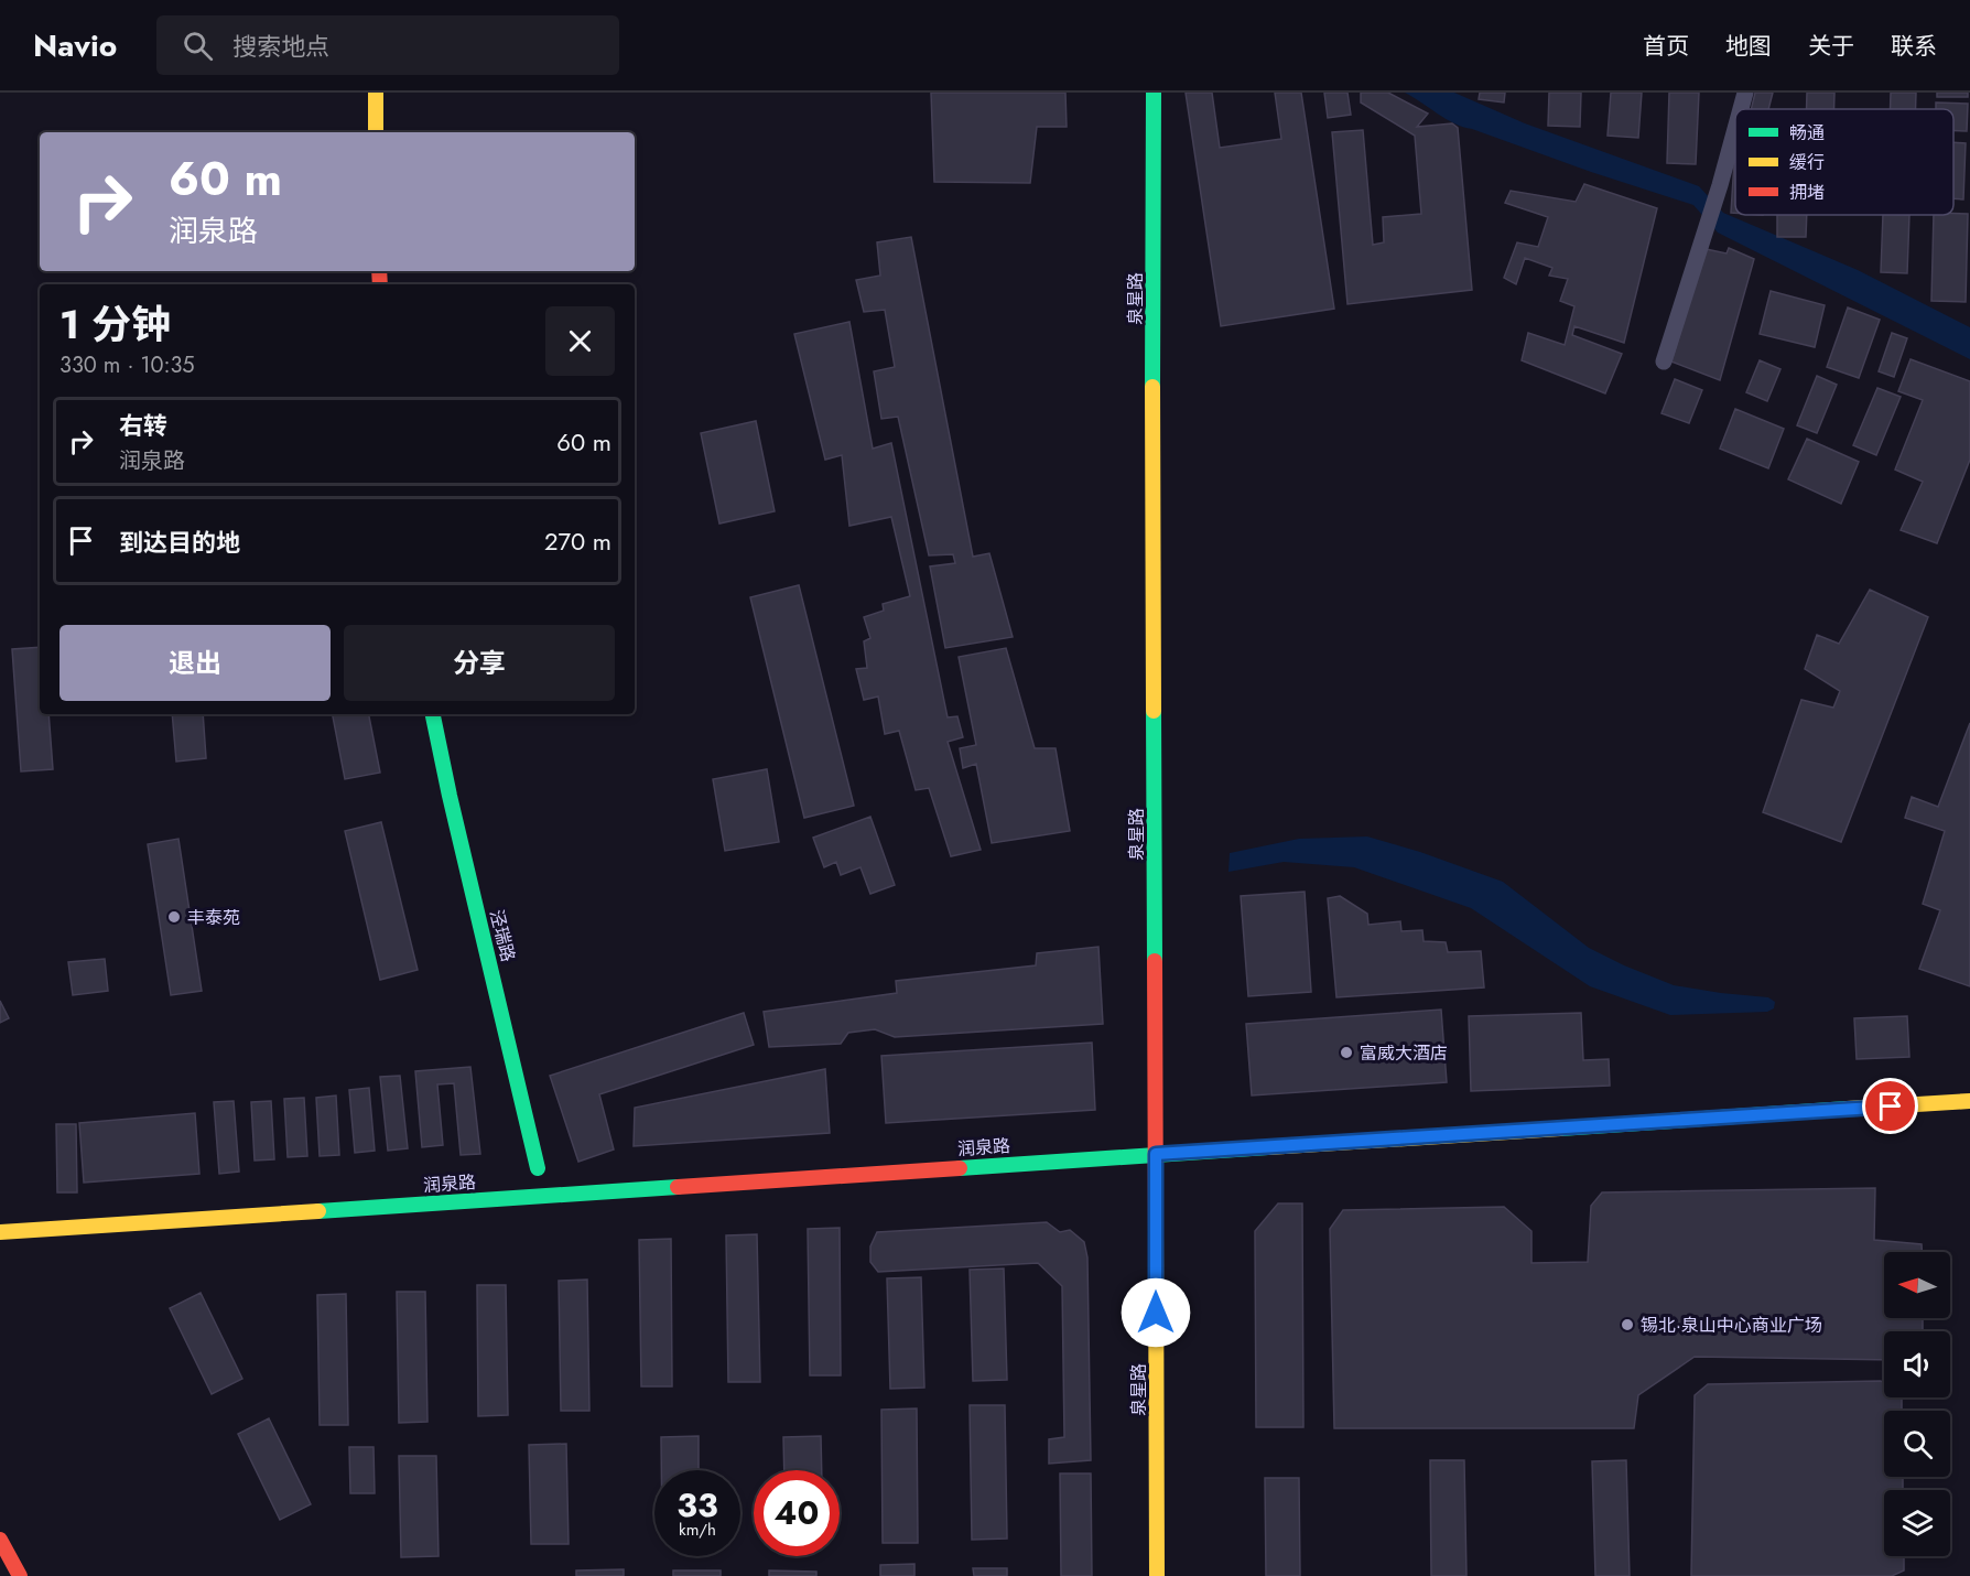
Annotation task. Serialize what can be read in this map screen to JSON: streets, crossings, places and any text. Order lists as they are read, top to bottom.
{
  "streets": {
    "street": ["泉星路", "泾瑞路", "润泉路"]
  },
  "crossings": [
    ["泉星路", "润泉路"]
  ],
  "places": ["丰泰苑", "富威大酒店", "锡北·泉山中心商业广场"],
  "legend": ["畅通", "缓行", "拥堵"],
  "north": "left",
  "page": {
    "header": "Navio",
    "search": "搜索地点",
    "nav": [
      "首页",
      "地图",
      "关于",
      "联系"
    ],
    "turn": ["60 m", "润泉路"],
    "heading": ["1 分钟", "330 m · 10:35"],
    "list": [
      {
        "name": "右转",
        "note": "润泉路",
        "value": "60 m"
      },
      {
        "name": "到达目的地",
        "value": "270 m"
      }
    ],
    "buttons": ["退出", "分享"],
    "speed": "33 km/h",
    "limit": "40"
  }
}
